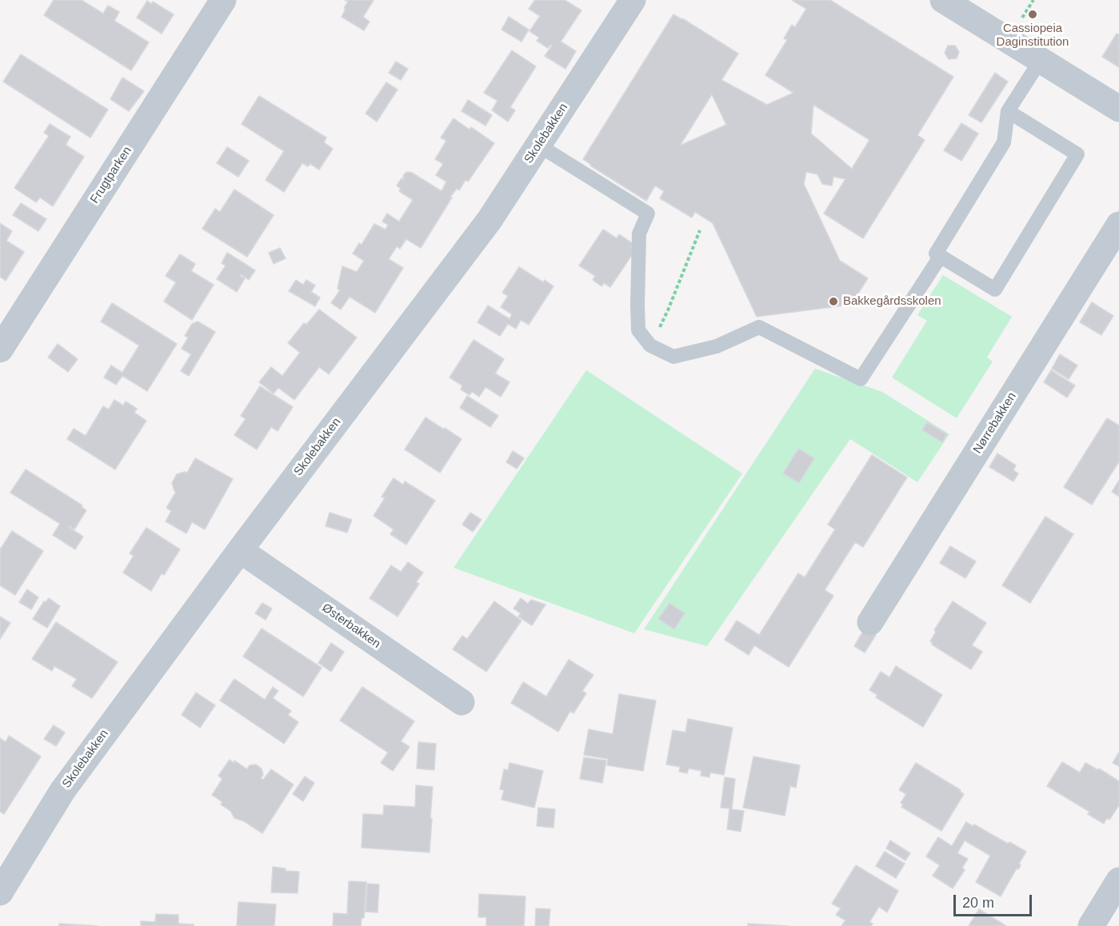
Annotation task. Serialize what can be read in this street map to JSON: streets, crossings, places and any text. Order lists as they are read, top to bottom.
{
  "streets": {
    "street": [
      "Skolebakken",
      "Frugtparken",
      "Nørrebakken",
      "Østerbakken"
    ]
  },
  "crossings": [
    ["Skolebakken", "Østerbakken"]
  ],
  "places": ["Cassiopeia Daginstitution", "Bakkegårdsskolen"],
  "scale_bar": "20 m"
}
